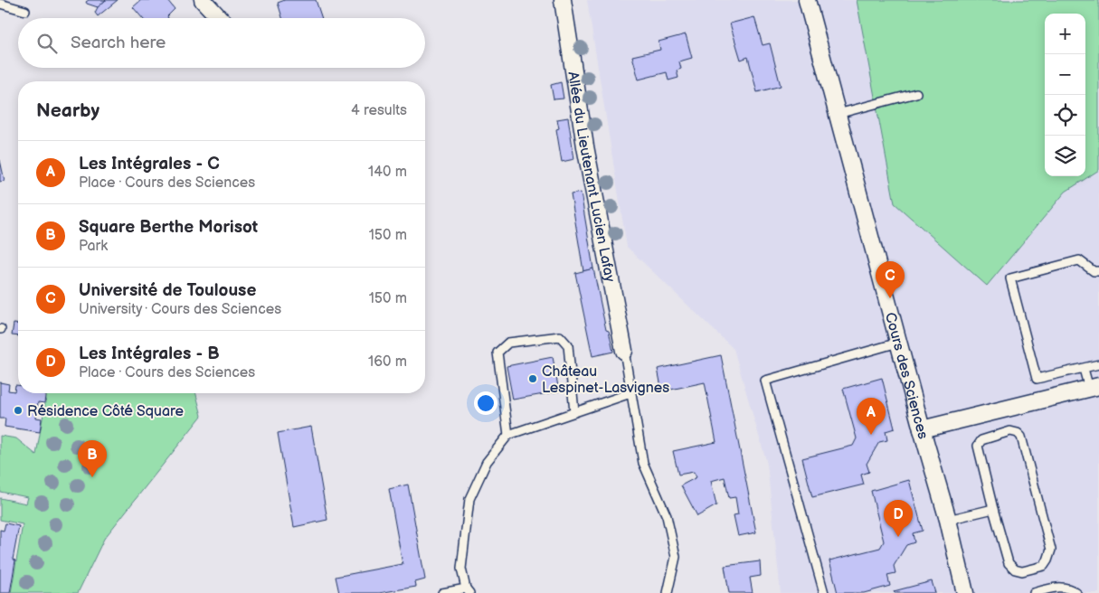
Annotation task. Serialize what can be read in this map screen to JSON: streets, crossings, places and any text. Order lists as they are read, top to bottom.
{
  "streets": {
    "street": ["Allée du Lieutenant Lucien Lafay", "Cours des Sciences"]
  },
  "places": ["Château Lespinet-Lasvignes", "Résidence Côté Square"],
  "page": {
    "map_buttons": ["+", "−"],
    "search": "Search here",
    "heading": ["Nearby", "4 results"],
    "list": [
      {
        "mark": "A",
        "name": "Les Intégrales - C",
        "note": "Place · Cours des Sciences",
        "value": "140 m"
      },
      {
        "mark": "B",
        "name": "Square Berthe Morisot",
        "note": "Park",
        "value": "150 m"
      },
      {
        "mark": "C",
        "name": "Université de Toulouse",
        "note": "University · Cours des Sciences",
        "value": "150 m"
      },
      {
        "mark": "D",
        "name": "Les Intégrales - B",
        "note": "Place · Cours des Sciences",
        "value": "160 m"
      }
    ],
    "pins": [
      "C",
      "A",
      "B",
      "D"
    ]
  }
}
